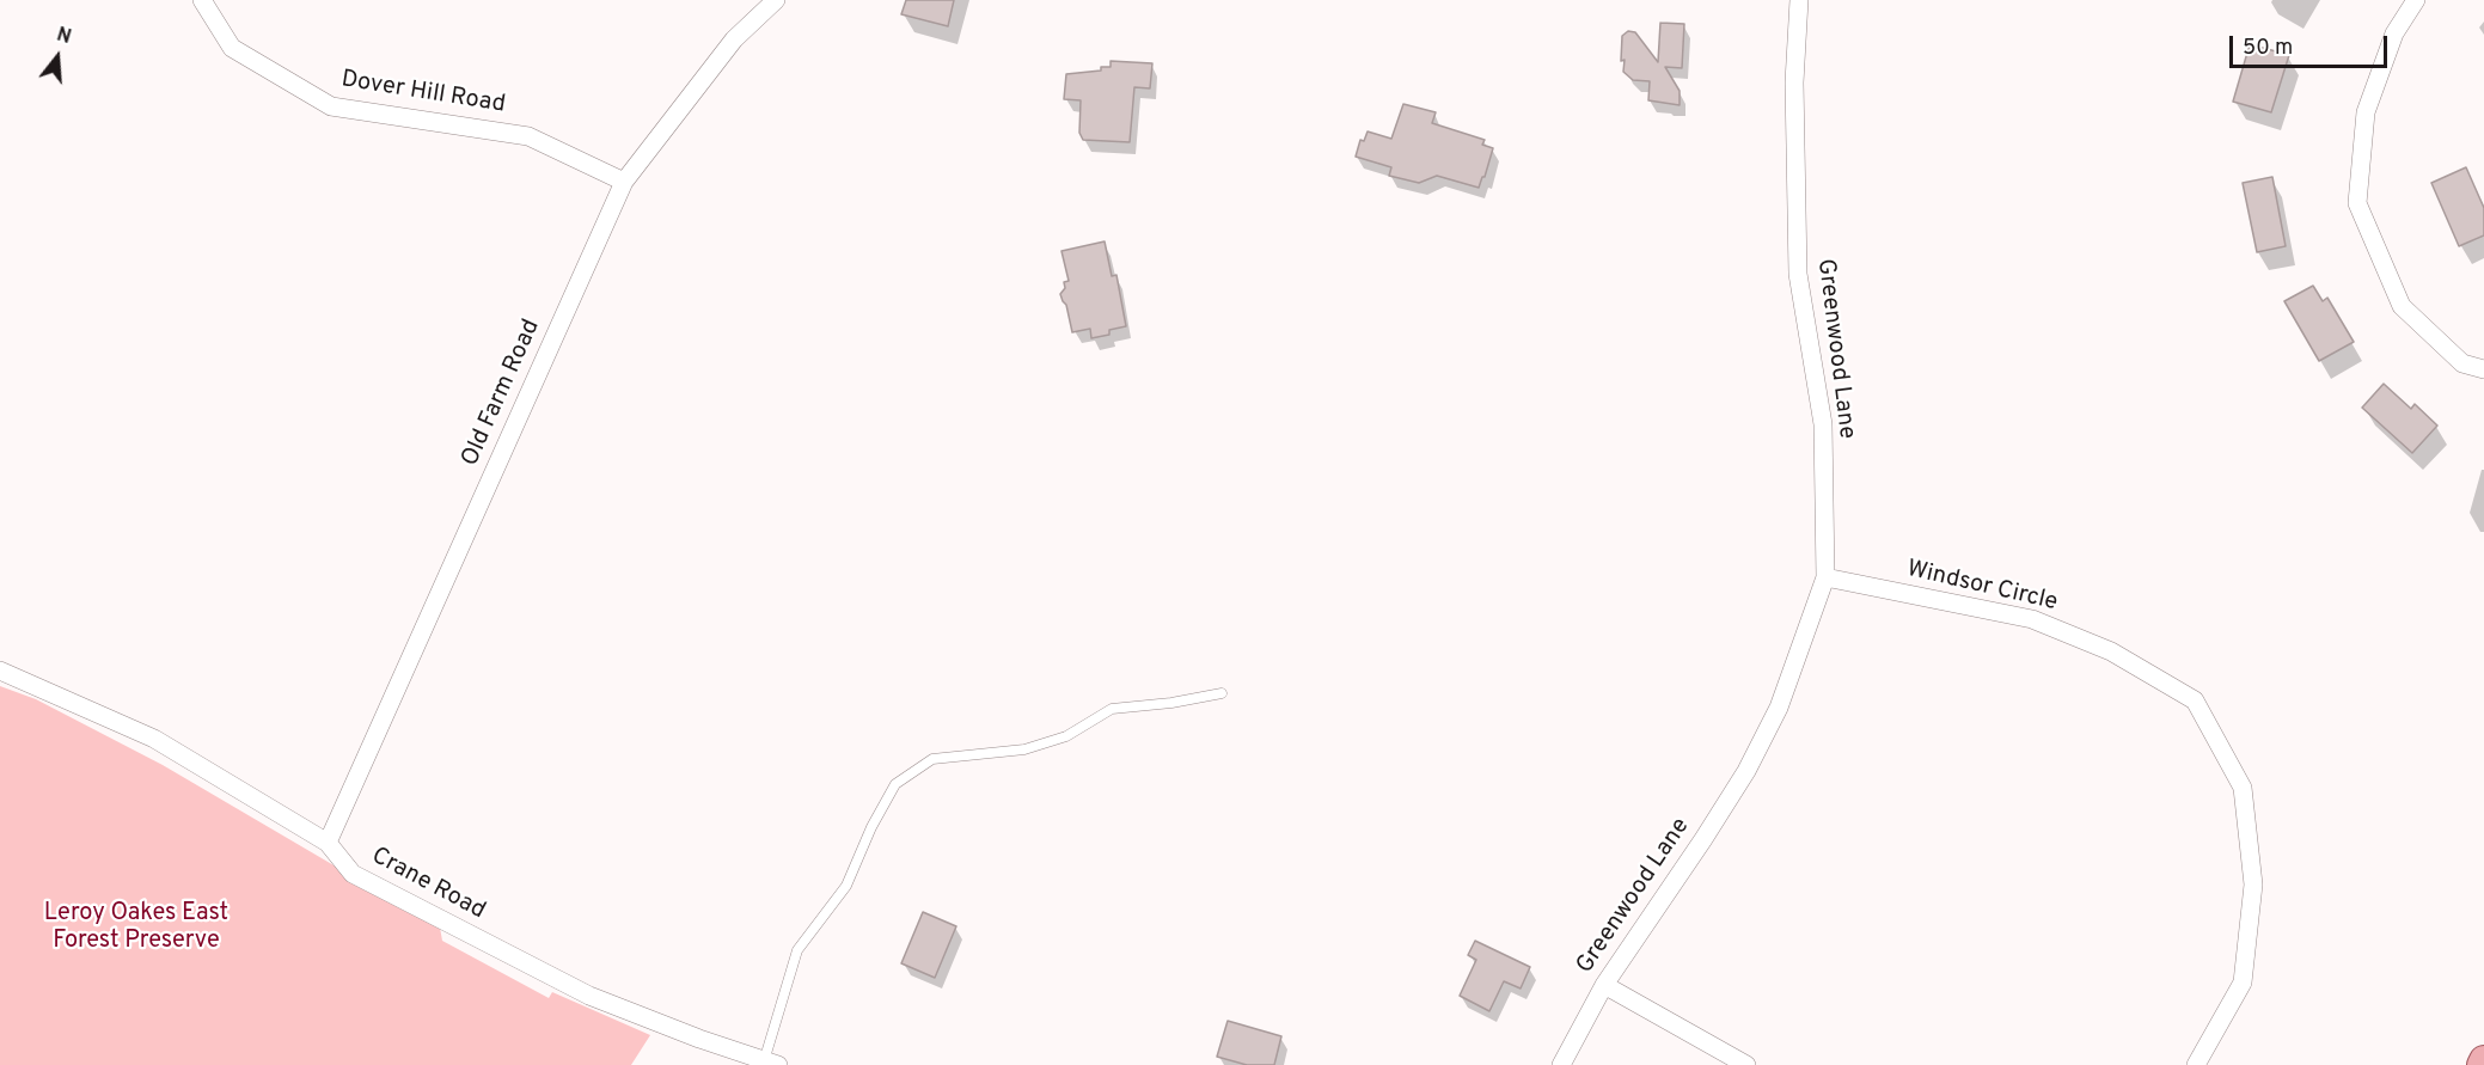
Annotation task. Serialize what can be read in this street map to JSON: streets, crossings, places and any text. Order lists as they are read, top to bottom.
{
  "streets": {
    "street": [
      "Dover Hill Road",
      "Greenwood Lane",
      "Old Farm Road",
      "Windsor Circle",
      "Crane Road"
    ]
  },
  "crossings": [
    ["Dover Hill Road", "Old Farm Road"],
    ["Greenwood Lane", "Windsor Circle"],
    ["Old Farm Road", "Crane Road"]
  ],
  "parks": ["Leroy Oakes East Forest Preserve"],
  "scale_bar": "50 m",
  "north": "top"
}
